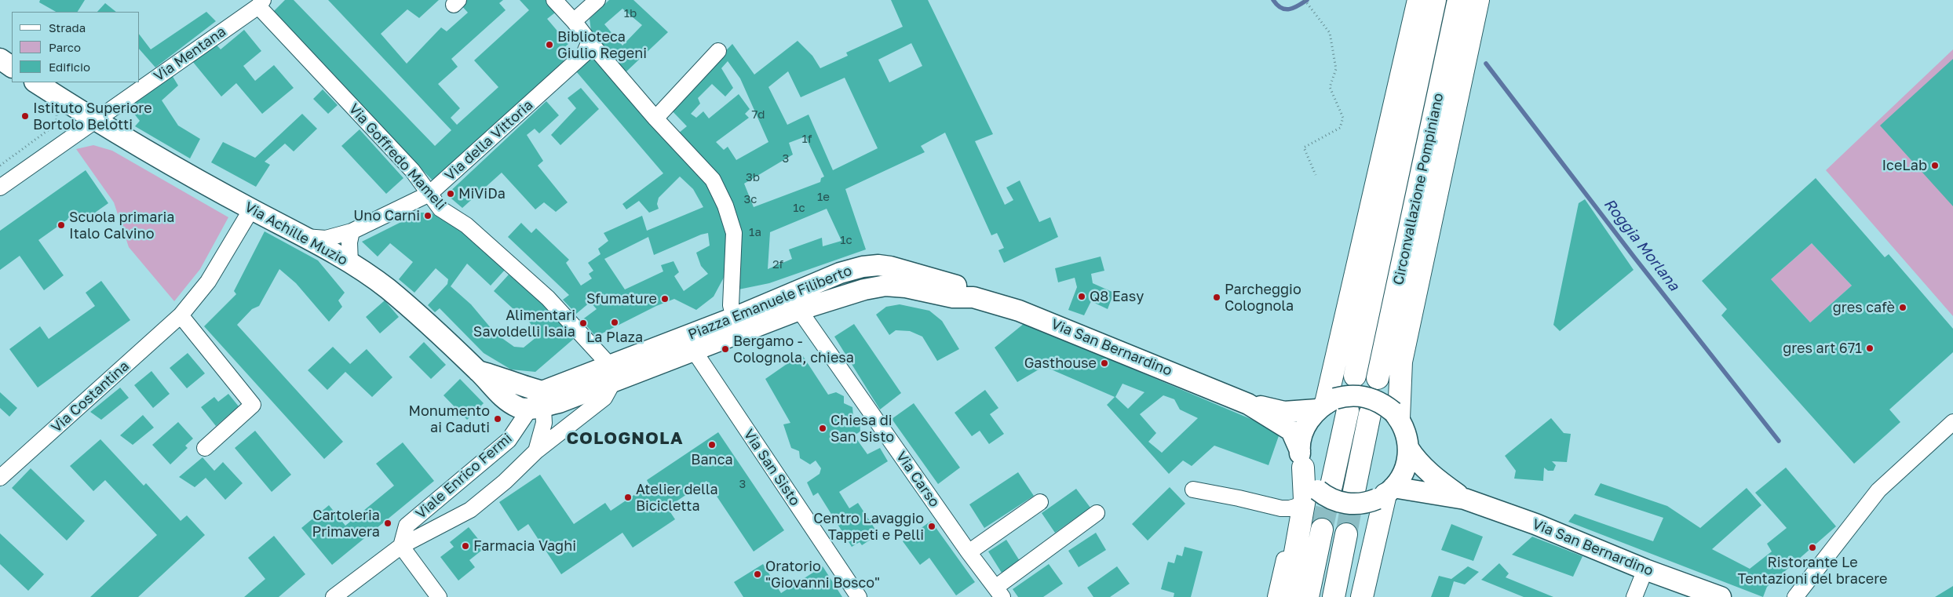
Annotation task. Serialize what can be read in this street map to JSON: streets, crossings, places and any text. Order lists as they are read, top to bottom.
{
  "streets": {
    "highway": ["Circonvallazione Pompiniano"],
    "main road": ["Via Achille Muzio", "Piazza Emanuele Filiberto", "Via San Bernardino"],
    "street": [
      "Via Mentana",
      "Via della Vittoria",
      "Via Goffredo Mameli",
      "Via Costantina",
      "Via San Sisto",
      "Viale Enrico Fermi",
      "Via Carso"
    ]
  },
  "crossings": [
    ["Via Mentana", "Via Goffredo Mameli"],
    ["Via Mentana", "Via Achille Muzio"],
    ["Via della Vittoria", "Via Goffredo Mameli"],
    ["Via della Vittoria", "Via Achille Muzio"],
    ["Via Goffredo Mameli", "Piazza Emanuele Filiberto"],
    ["Via Goffredo Mameli", "Viale Enrico Fermi"],
    ["Via Achille Muzio", "Piazza Emanuele Filiberto"],
    ["Via Achille Muzio", "Via Costantina"],
    ["Via Achille Muzio", "Viale Enrico Fermi"],
    ["Piazza Emanuele Filiberto", "Via San Bernardino"],
    ["Piazza Emanuele Filiberto", "Via San Sisto"],
    ["Piazza Emanuele Filiberto", "Viale Enrico Fermi"],
    ["Piazza Emanuele Filiberto", "Via Carso"]
  ],
  "districts": ["COLOGNOLA"],
  "water": ["Roggia Morlana"],
  "places": [
    "Biblioteca Giulio Regeni",
    "Istituto Superiore Bortolo Belotti",
    "IceLab",
    "MiViDa",
    "Uno Carni",
    "Scuola primaria Italo Calvino",
    "Q8 Easy",
    "Parcheggio Colognola",
    "Sfumature",
    "gres cafè",
    "La Plaza",
    "Alimentari Savoldelli Isaia",
    "gres art 671",
    "Bergamo - Colognola, chiesa",
    "Gasthouse",
    "Monumento ai Caduti",
    "Chiesa di San Sisto",
    "Banca",
    "Atelier della Bicicletta",
    "Cartoleria Primavera",
    "Centro Lavaggio Tappeti e Pelli",
    "Farmacia Vaghi",
    "Ristorante Le Tentazioni del bracere",
    "Oratorio \"Giovanni Bosco\""
  ],
  "house_numbers": [
    "1b",
    "7d",
    "1f",
    "3",
    "3b",
    "1e",
    "3c",
    "1c",
    "1a",
    "1c",
    "2f",
    "3"
  ],
  "legend": ["Strada", "Parco", "Edificio"]
}
